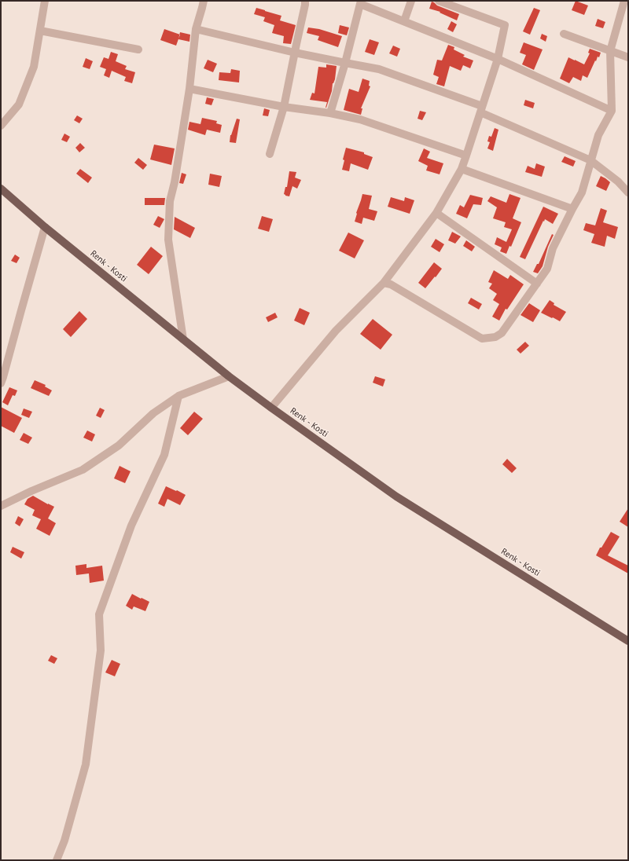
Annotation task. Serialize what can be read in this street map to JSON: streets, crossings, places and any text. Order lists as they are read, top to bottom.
{
  "streets": {
    "main road": ["Renk - Kosti"]
  }
}
